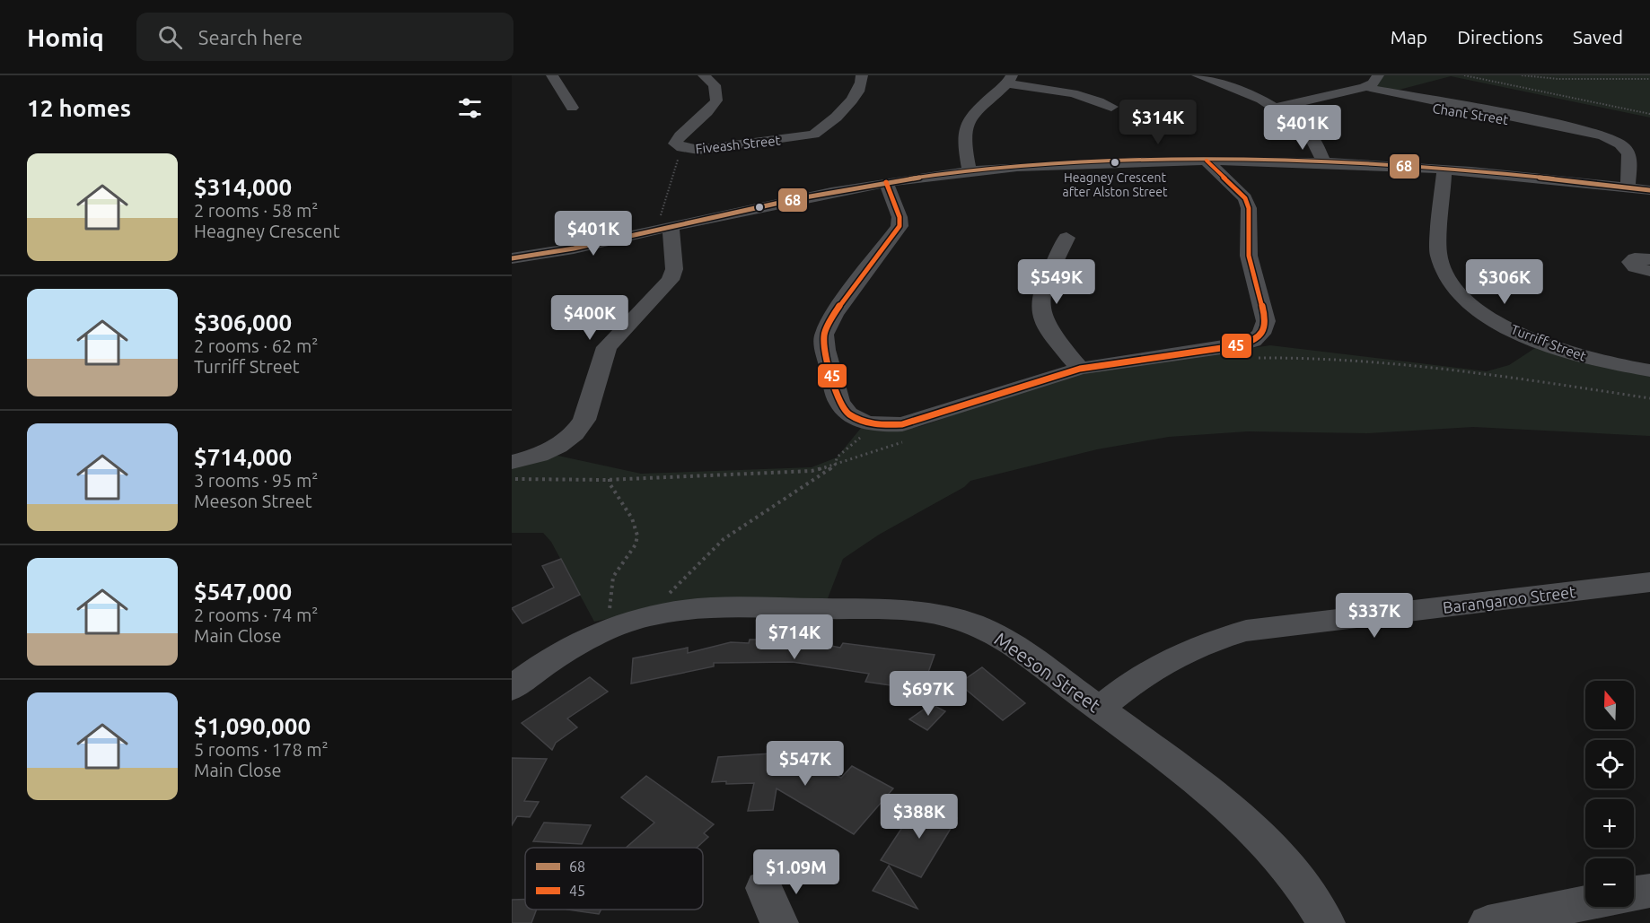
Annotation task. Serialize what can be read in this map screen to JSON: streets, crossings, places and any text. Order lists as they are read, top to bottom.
{
  "streets": {
    "street": [
      "Chant Street",
      "Fiveash Street",
      "Turriff Street",
      "Barangaroo Street",
      "Meeson Street"
    ]
  },
  "crossings": [
    ["Barangaroo Street", "Meeson Street"]
  ],
  "places": ["Heagney Crescent after Alston Street"],
  "lines": ["transit line 68", "transit line 45"],
  "legend": ["68", "45"],
  "north": "top",
  "page": {
    "header": "Homiq",
    "search": "Search here",
    "nav": ["Map", "Directions", "Saved"],
    "heading": "12 homes",
    "price": [
      "$314K",
      "$401K",
      "$401K",
      "$549K",
      "$306K",
      "$400K",
      "$337K",
      "$714K",
      "$697K",
      "$547K",
      "$388K",
      "$1.09M"
    ],
    "list": [
      {
        "name": "$314,000",
        "note": "2 rooms · 58 m² · Heagney Crescent"
      },
      {
        "name": "$306,000",
        "note": "2 rooms · 62 m² · Turriff Street"
      },
      {
        "name": "$714,000",
        "note": "3 rooms · 95 m² · Meeson Street"
      },
      {
        "name": "$547,000",
        "note": "2 rooms · 74 m² · Main Close"
      },
      {
        "name": "$1,090,000",
        "note": "5 rooms · 178 m² · Main Close"
      }
    ],
    "map_buttons": ["+", "−"]
  }
}
